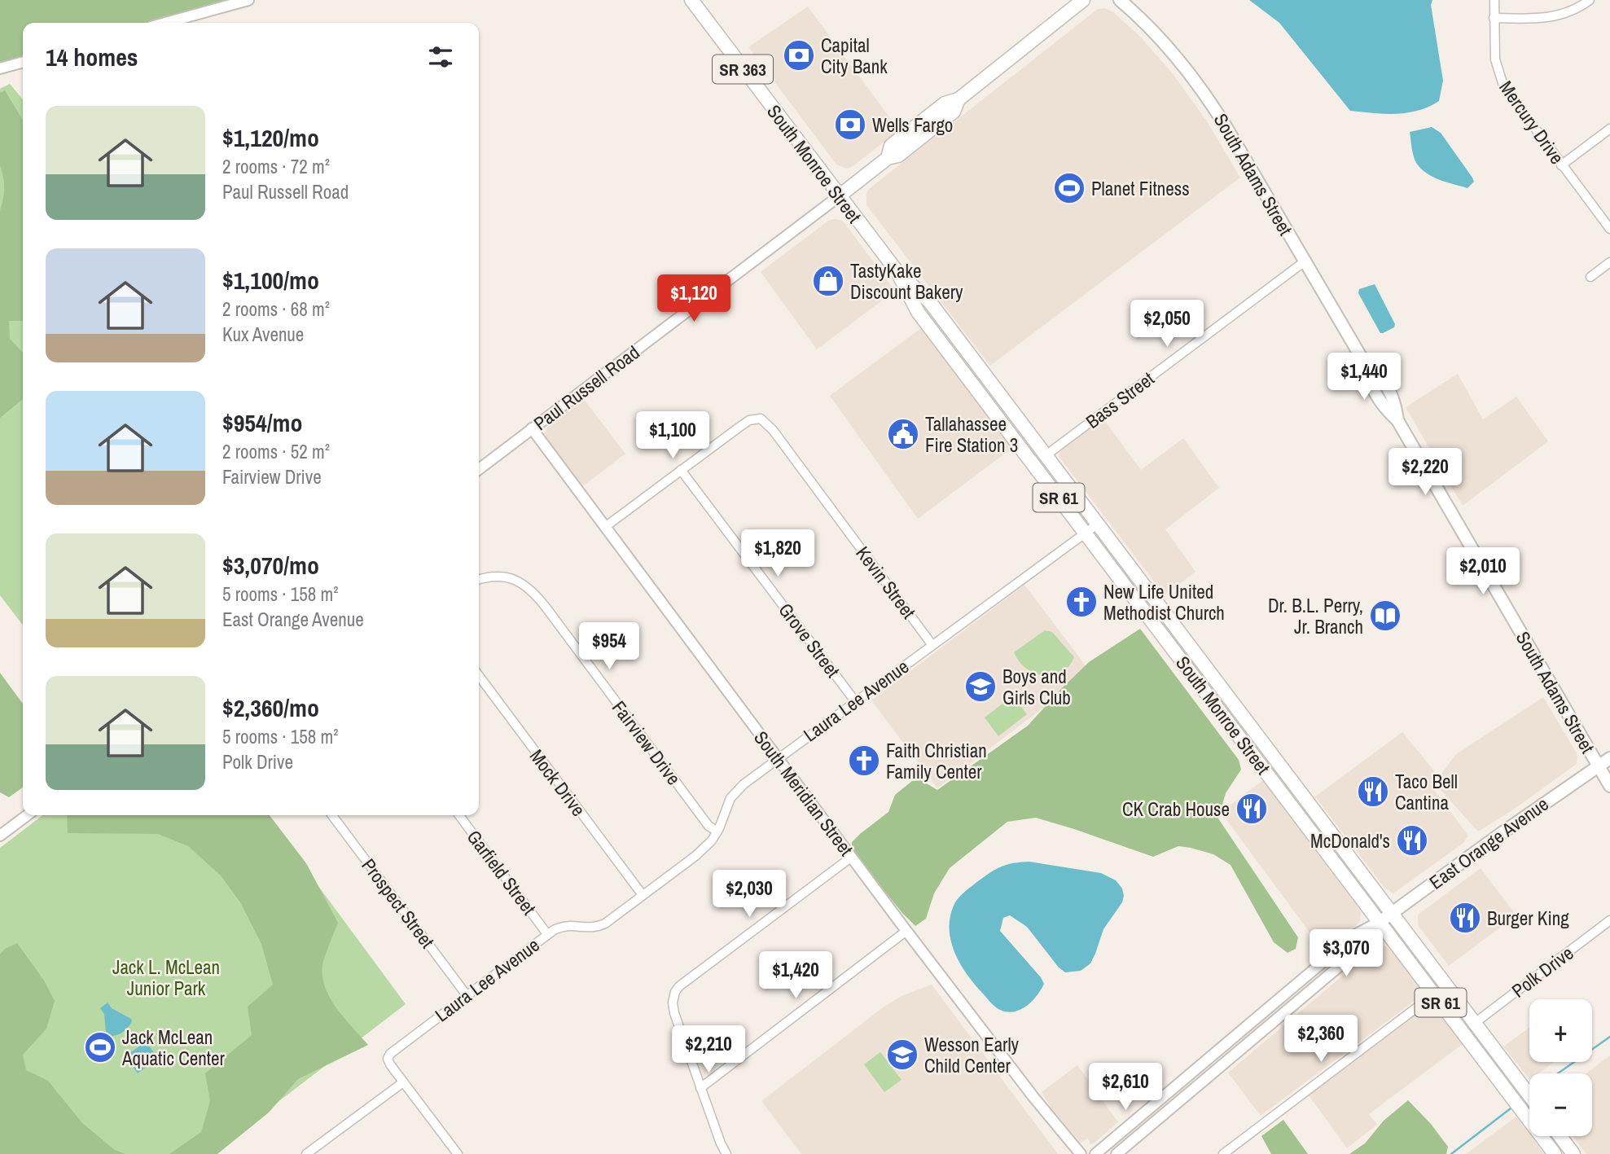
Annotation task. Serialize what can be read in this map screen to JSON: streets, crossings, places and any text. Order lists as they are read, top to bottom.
{
  "streets": {
    "main road": [
      "SR 363",
      "South Monroe Street",
      "South Adams Street",
      "Paul Russell Road",
      "SR 61",
      "East Orange Avenue"
    ],
    "street": [
      "Mercury Drive",
      "Bass Street",
      "Kevin Street",
      "Grove Street",
      "Laura Lee Avenue",
      "Fairview Drive",
      "Mock Drive",
      "South Meridian Street",
      "Garfield Street",
      "Prospect Street",
      "Polk Drive"
    ]
  },
  "crossings": [
    ["South Monroe Street", "Paul Russell Road"],
    ["South Monroe Street", "Bass Street"],
    ["South Monroe Street", "Laura Lee Avenue"],
    ["South Monroe Street", "East Orange Avenue"],
    ["South Monroe Street", "Polk Drive"],
    ["South Adams Street", "Bass Street"],
    ["South Adams Street", "East Orange Avenue"],
    ["Paul Russell Road", "South Meridian Street"],
    ["Kevin Street", "Grove Street"],
    ["Kevin Street", "Laura Lee Avenue"],
    ["Grove Street", "Laura Lee Avenue"],
    ["Laura Lee Avenue", "Fairview Drive"],
    ["Laura Lee Avenue", "Mock Drive"],
    ["Laura Lee Avenue", "South Meridian Street"],
    ["Laura Lee Avenue", "Garfield Street"],
    ["Laura Lee Avenue", "Prospect Street"]
  ],
  "parks": ["Jack L. McLean Junior Park"],
  "places": {
    "bank": ["Capital City Bank", "Wells Fargo"],
    "sports": ["Planet Fitness", "Jack McLean Aquatic Center"],
    "shop": ["TastyKake Discount Bakery"],
    "public building": ["Tallahassee Fire Station 3"],
    "church": ["New Life United Methodist Church", "Faith Christian Family Center"],
    "library": ["Dr. B.L. Perry, Jr. Branch"],
    "school or university": ["Boys and Girls Club", "Wesson Early Child Center"],
    "restaurant": [
      "Taco Bell Cantina",
      "CK Crab House",
      "McDonald's",
      "Burger King"
    ]
  },
  "page": {
    "heading": "14 homes",
    "list": [
      {
        "name": "$1,120/mo",
        "note": "2 rooms · 72 m² · Paul Russell Road"
      },
      {
        "name": "$1,100/mo",
        "note": "2 rooms · 68 m² · Kux Avenue"
      },
      {
        "name": "$954/mo",
        "note": "2 rooms · 52 m² · Fairview Drive"
      },
      {
        "name": "$3,070/mo",
        "note": "5 rooms · 158 m² · East Orange Avenue"
      },
      {
        "name": "$2,360/mo",
        "note": "5 rooms · 158 m² · Polk Drive"
      }
    ],
    "price": [
      "$1,120",
      "$2,050",
      "$1,440",
      "$1,100",
      "$2,220",
      "$1,820",
      "$2,010",
      "$954",
      "$2,030",
      "$3,070",
      "$1,420",
      "$2,360",
      "$2,210",
      "$2,610"
    ],
    "map_buttons": ["+", "−"]
  }
}
